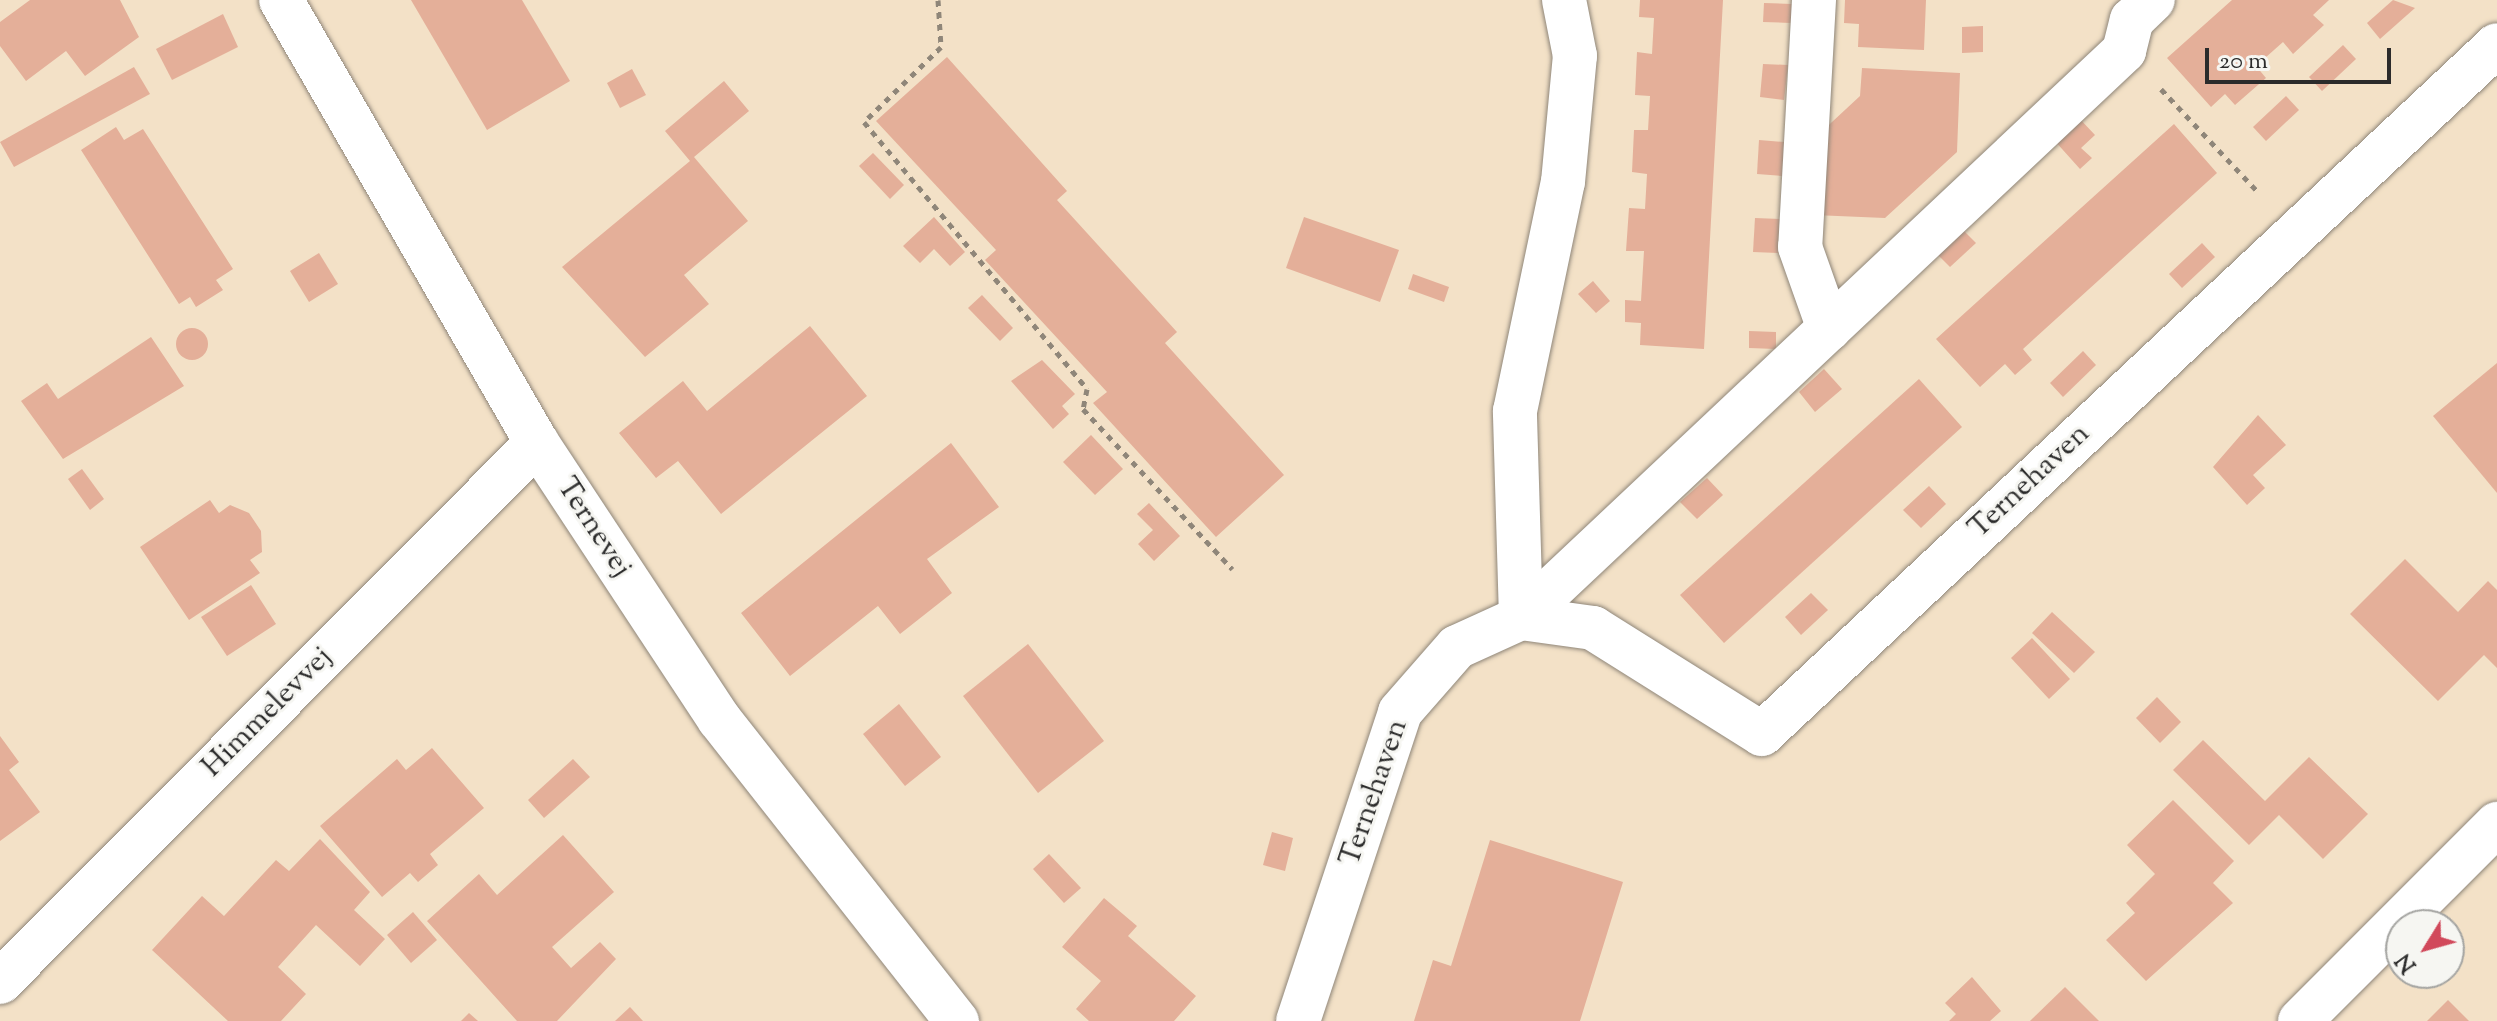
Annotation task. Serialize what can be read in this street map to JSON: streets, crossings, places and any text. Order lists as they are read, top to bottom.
{
  "streets": {
    "street": ["Ternehaven", "Ternevej", "Himmelevvej"]
  },
  "crossings": [
    ["Ternevej", "Himmelevvej"]
  ],
  "scale_bar": "20 m",
  "north": "bottom left"
}
